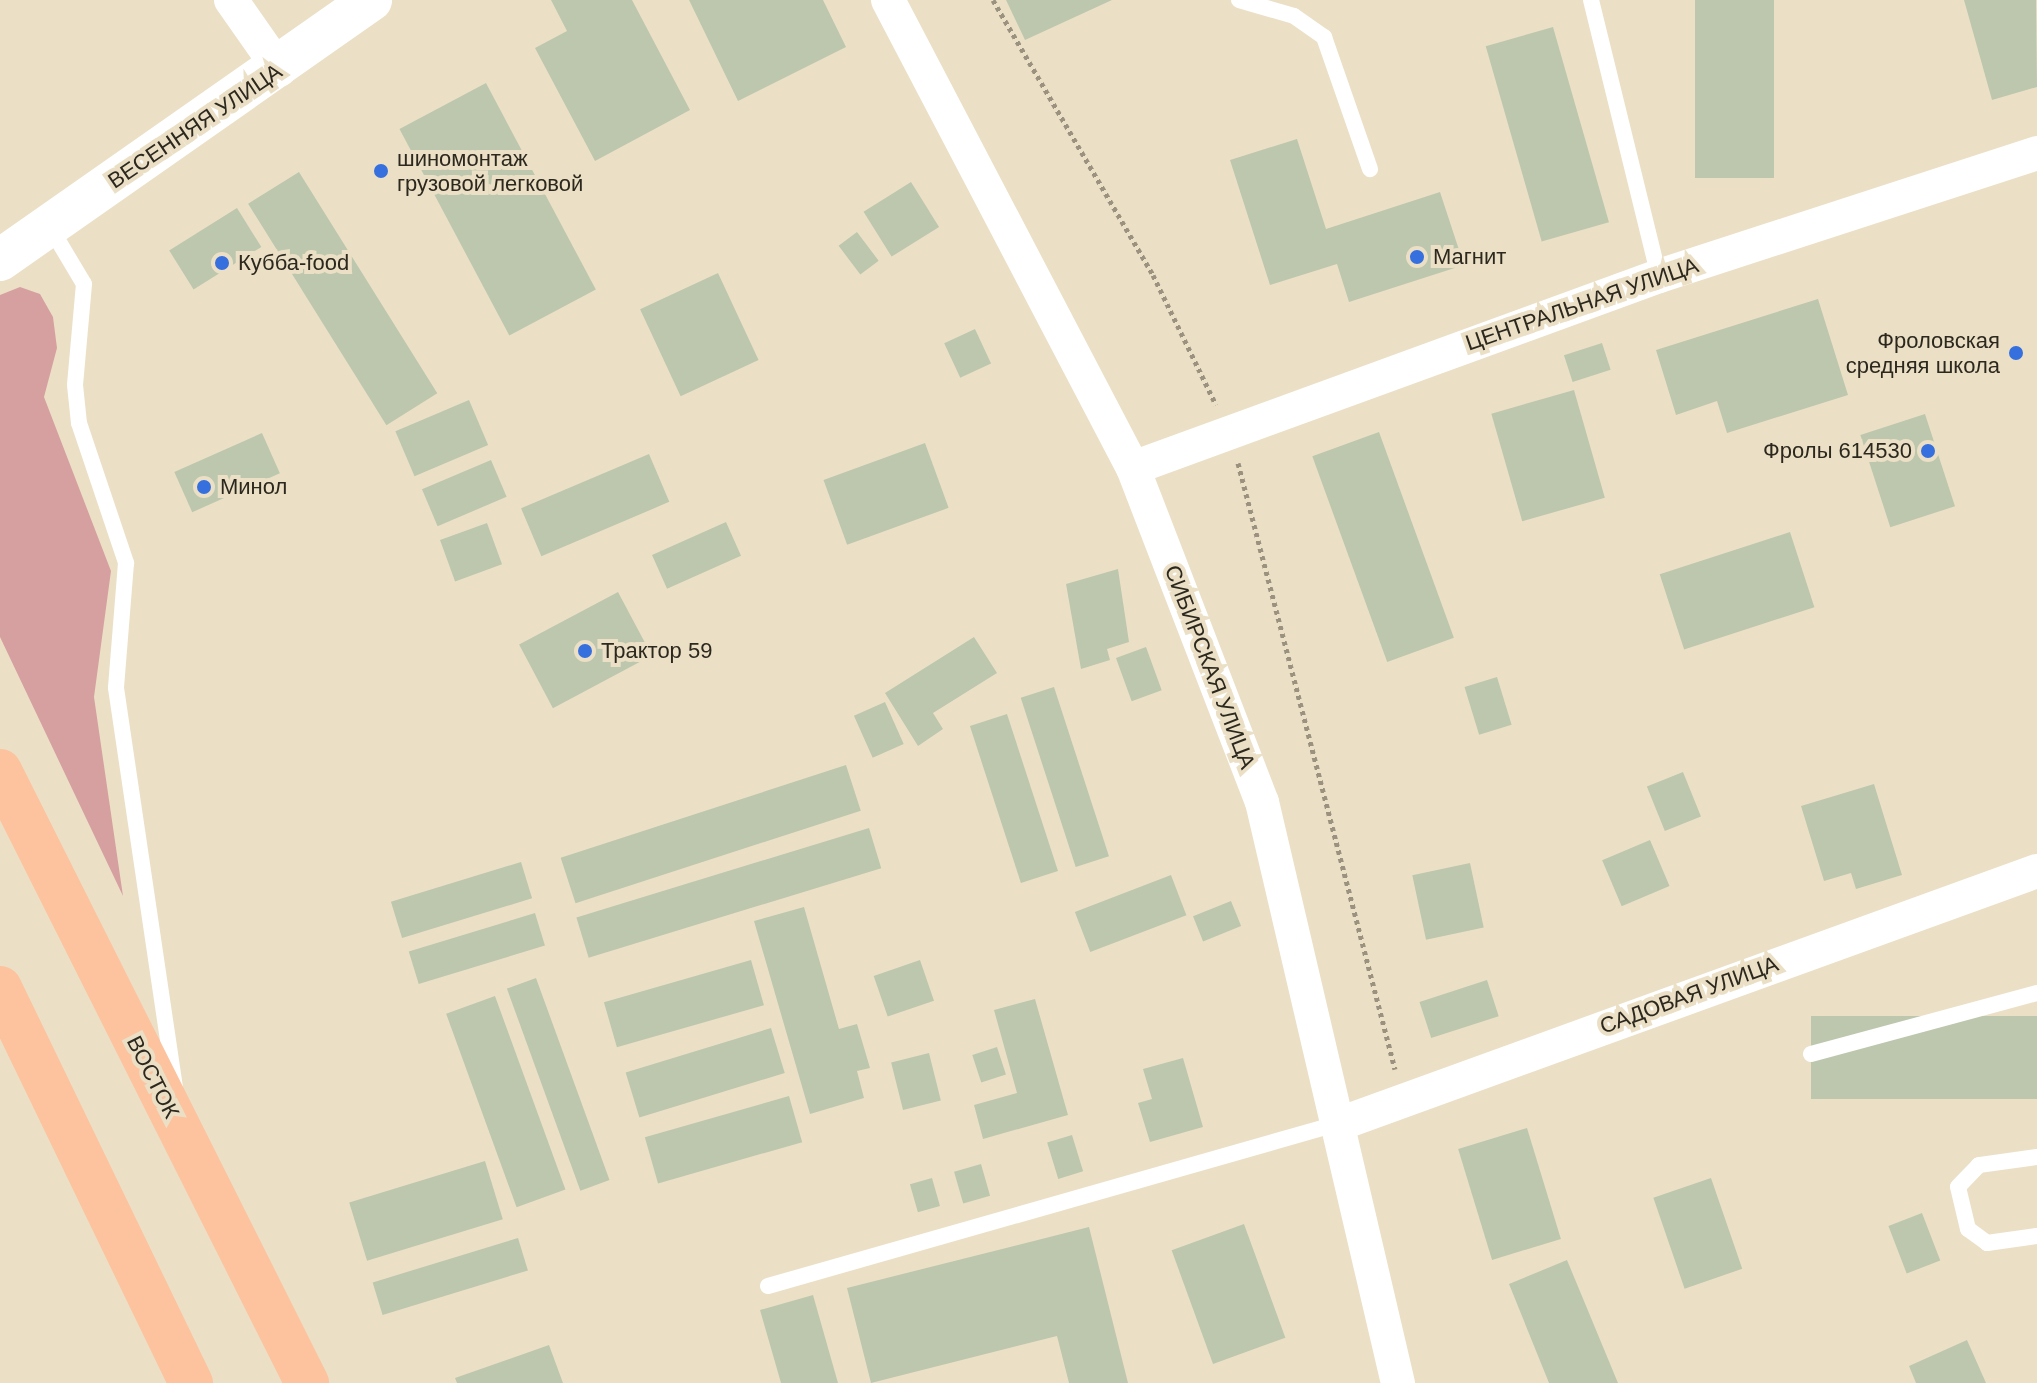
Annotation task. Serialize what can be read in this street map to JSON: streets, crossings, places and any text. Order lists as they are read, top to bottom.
{
  "streets": {
    "highway": ["ВОСТОК"],
    "street": [
      "ВЕСЕННЯЯ УЛИЦА",
      "ЦЕНТРАЛЬНАЯ УЛИЦА",
      "СИБИРСКАЯ УЛИЦА",
      "САДОВАЯ УЛИЦА"
    ]
  },
  "crossings": [
    ["ЦЕНТРАЛЬНАЯ УЛИЦА", "СИБИРСКАЯ УЛИЦА"],
    ["СИБИРСКАЯ УЛИЦА", "САДОВАЯ УЛИЦА"]
  ],
  "places": [
    "шиномонтаж грузовой легковой",
    "Магнит",
    "Кубба-food",
    "Фроловская средняя школа",
    "Фролы 614530",
    "Минол",
    "Трактор 59"
  ]
}
